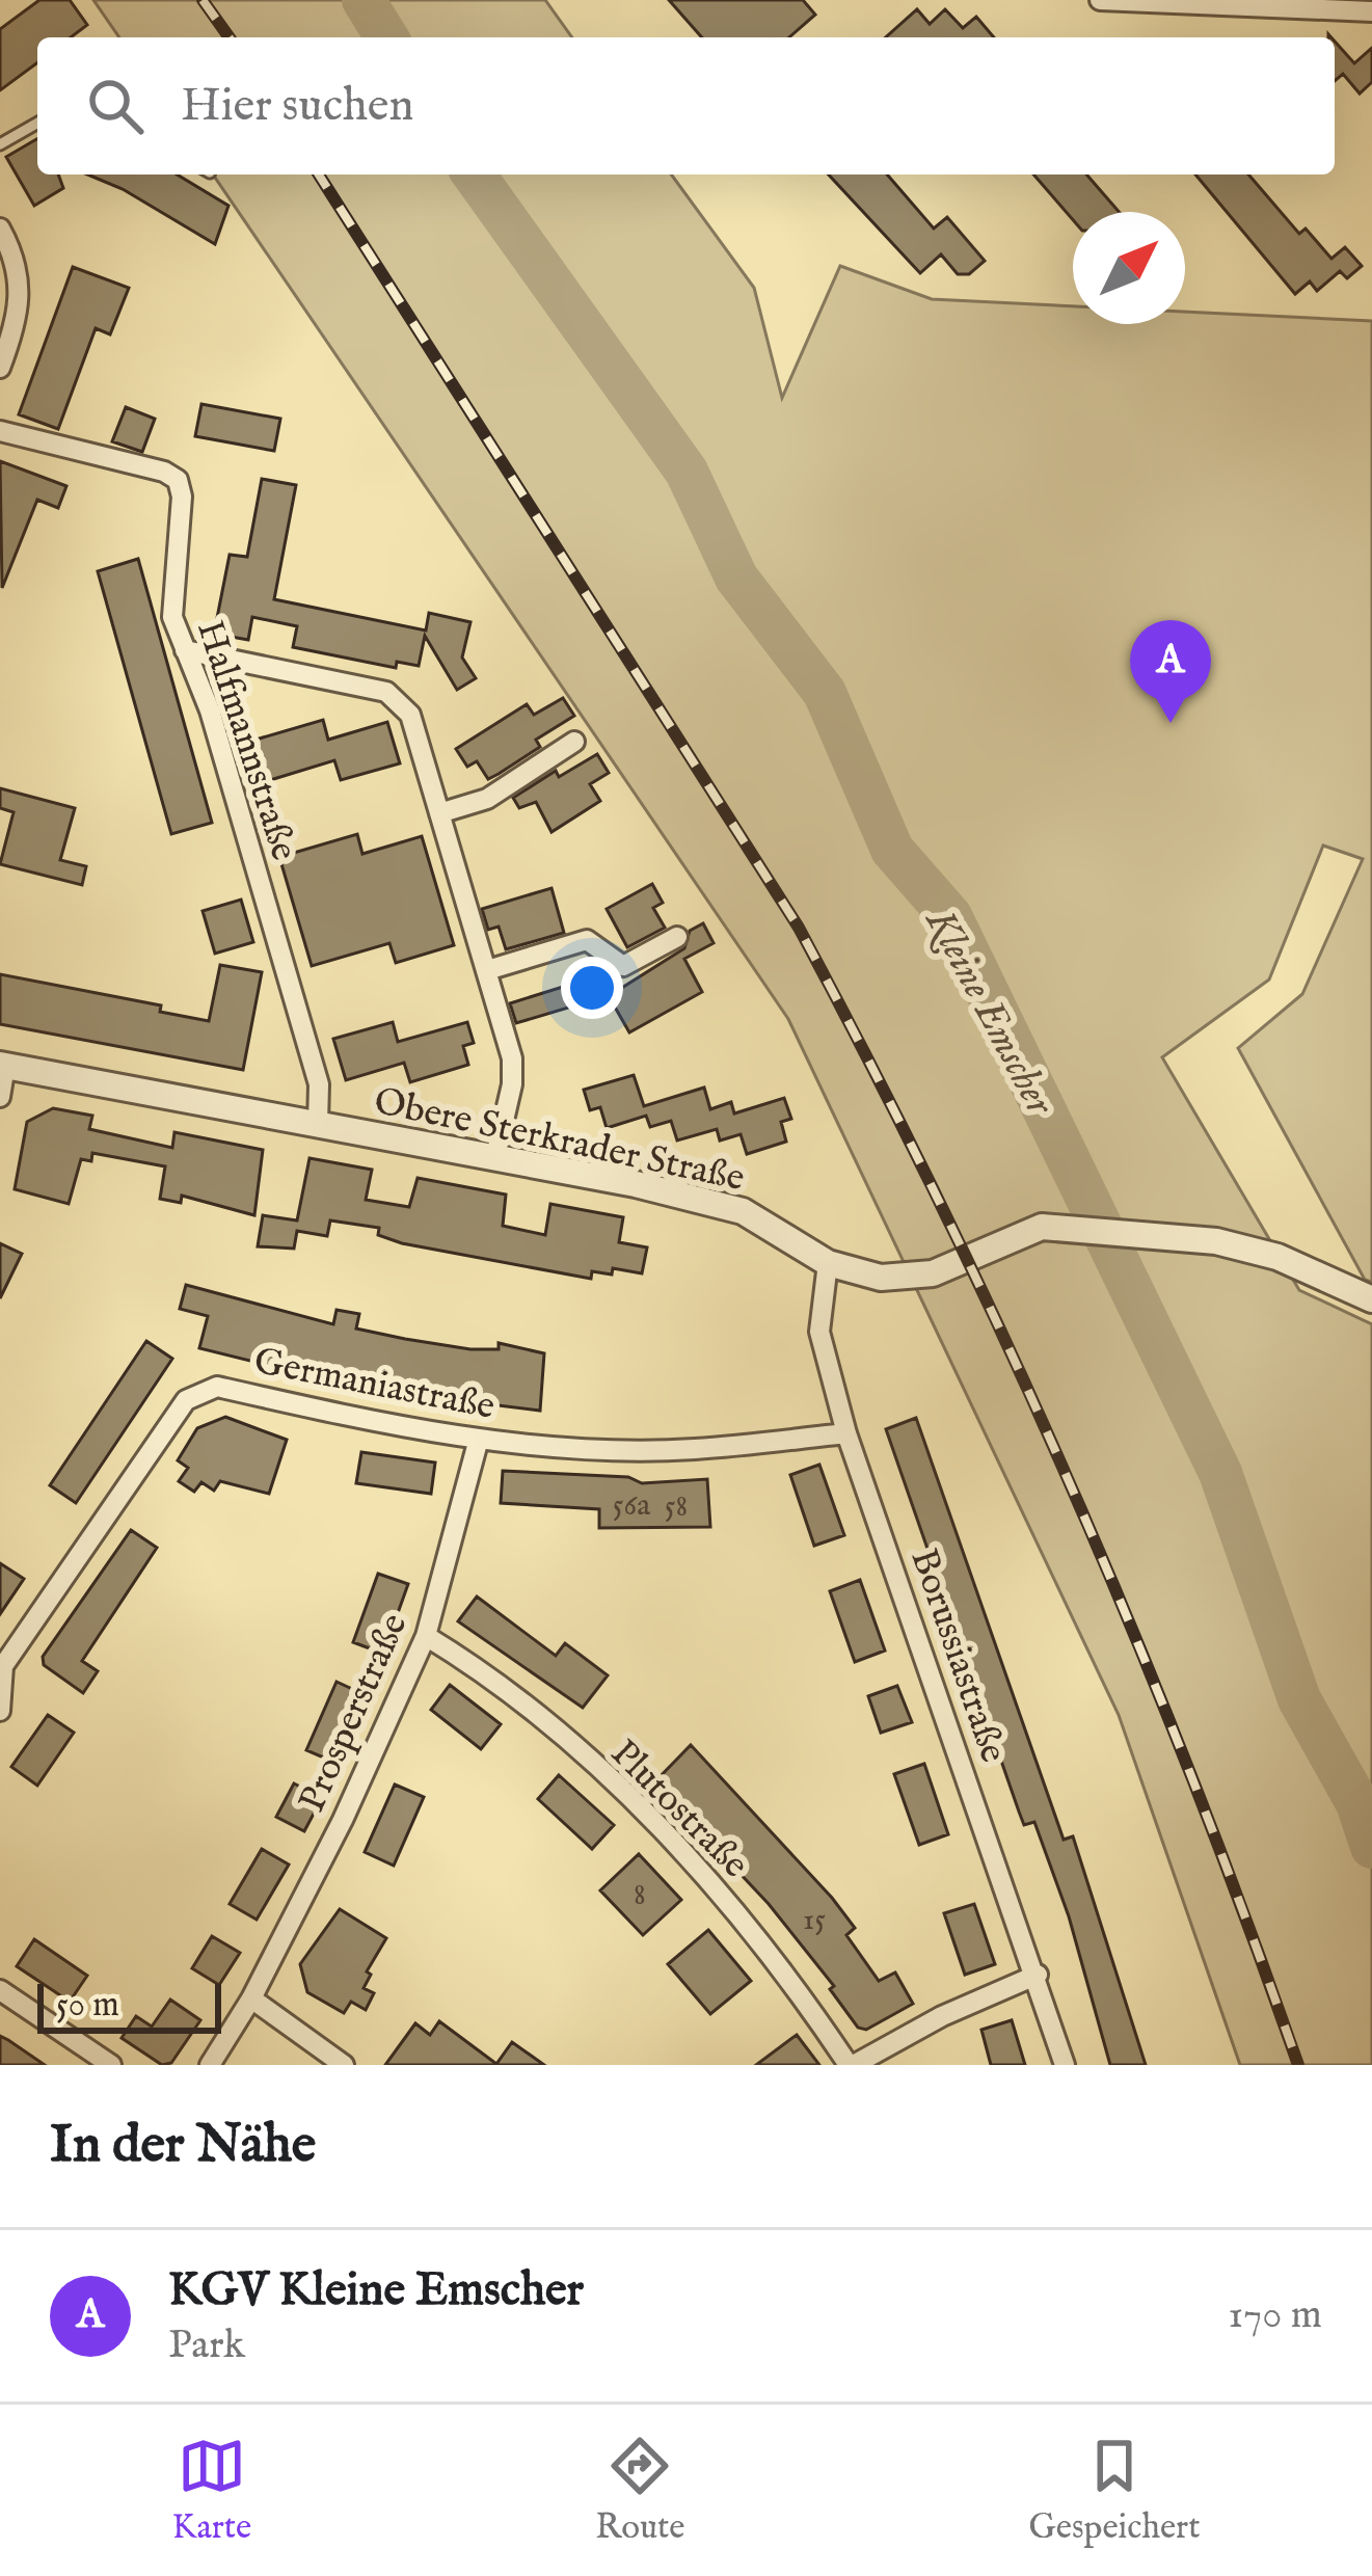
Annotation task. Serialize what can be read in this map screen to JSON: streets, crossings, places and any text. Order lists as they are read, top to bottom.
{
  "streets": {
    "street": [
      "Halfmannstraße",
      "Obere Sterkrader Straße",
      "Germaniastraße",
      "Borussiastraße",
      "Prosperstraße",
      "Plutostraße"
    ]
  },
  "crossings": [
    ["Halfmannstraße", "Obere Sterkrader Straße"],
    ["Obere Sterkrader Straße", "Borussiastraße"],
    ["Germaniastraße", "Borussiastraße"],
    ["Germaniastraße", "Prosperstraße"],
    ["Prosperstraße", "Plutostraße"]
  ],
  "water": ["Kleine Emscher"],
  "house_numbers": [
    "56a",
    "58",
    "8",
    "15"
  ],
  "scale_bar": "50 m",
  "north": "top right",
  "page": {
    "search": "Hier suchen",
    "pins": "A",
    "scale": "50 m",
    "heading": "In der Nähe",
    "list": [
      {
        "mark": "A",
        "name": "KGV Kleine Emscher",
        "note": "Park",
        "value": "170 m"
      }
    ],
    "nav": ["Karte", "Route", "Gespeichert"]
  }
}
